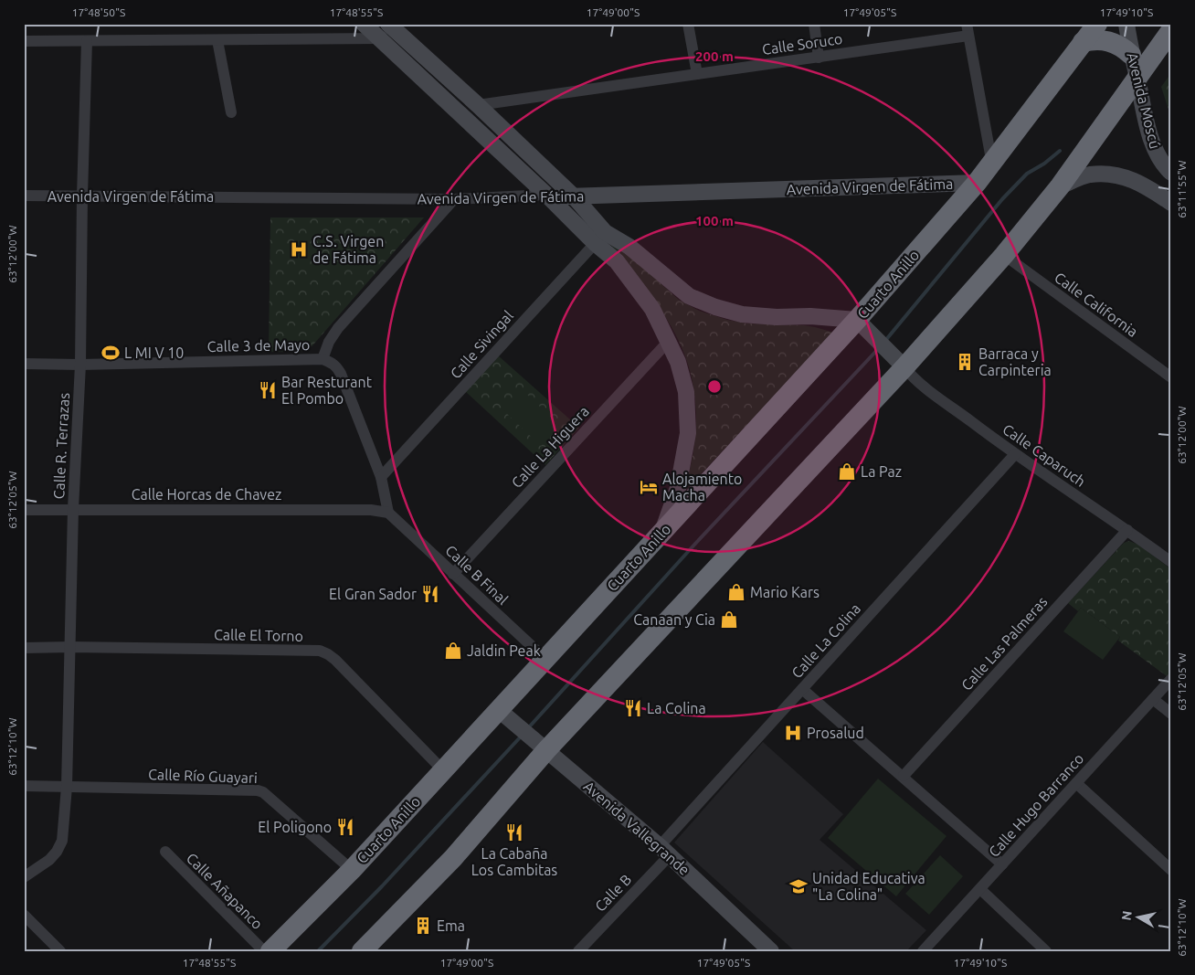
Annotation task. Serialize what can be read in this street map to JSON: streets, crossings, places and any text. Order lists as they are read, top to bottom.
{
  "streets": {
    "highway": ["Cuarto Anillo"],
    "street": [
      "Calle Soruco",
      "Avenida Moscú",
      "Avenida Virgen de Fátima",
      "Calle California",
      "Calle Sivingal",
      "Calle 3 de Mayo",
      "Calle R. Terrazas",
      "Calle La Higuera",
      "Calle Caparuch",
      "Calle Horcas de Chavez",
      "Calle B Final",
      "Calle El Torno",
      "Calle La Colina",
      "Calle Las Palmeras",
      "Calle Río Guayari",
      "Calle Hugo Barranco",
      "Avenida Vallegrande",
      "Calle Añapanco",
      "Calle B"
    ]
  },
  "crossings": [
    ["Avenida Virgen de Fátima", "Cuarto Anillo"],
    ["Avenida Virgen de Fátima", "Calle R. Terrazas"],
    ["Cuarto Anillo", "Calle B Final"],
    ["Cuarto Anillo", "Calle El Torno"],
    ["Cuarto Anillo", "Calle Río Guayari"],
    ["Cuarto Anillo", "Avenida Vallegrande"],
    ["Calle Sivingal", "Calle 3 de Mayo"],
    ["Calle 3 de Mayo", "Calle R. Terrazas"],
    ["Calle 3 de Mayo", "Calle Horcas de Chavez"],
    ["Calle 3 de Mayo", "Calle B Final"],
    ["Calle R. Terrazas", "Calle Horcas de Chavez"],
    ["Calle R. Terrazas", "Calle El Torno"],
    ["Calle R. Terrazas", "Calle Río Guayari"],
    ["Calle La Higuera", "Calle B Final"],
    ["Calle Caparuch", "Calle La Colina"],
    ["Calle Caparuch", "Calle Las Palmeras"],
    ["Calle Horcas de Chavez", "Calle B Final"],
    ["Calle La Colina", "Avenida Vallegrande"],
    ["Calle La Colina", "Calle B"],
    ["Avenida Vallegrande", "Calle B"]
  ],
  "places": {
    "hospital": ["C.S. Virgen de Fátima", "Prosalud"],
    "sports": ["L MI V 10"],
    "building": ["Barraca y Carpinteria", "Ema"],
    "restaurant": [
      "Bar Resturant El Pombo",
      "El Gran Sador",
      "La Colina",
      "El Poligono",
      "La Cabaña Los Cambitas"
    ],
    "shop": [
      "La Paz",
      "Mario Kars",
      "Canaan y Cia",
      "Jaldin Peak"
    ],
    "hotel": ["Alojamiento Macha"],
    "school or university": ["Unidad Educativa \"La Colina\""]
  },
  "north": "left",
  "coordinates": [
    "17°48'50\"S",
    "17°48'55\"S",
    "17°49'00\"S",
    "17°49'05\"S",
    "17°49'10\"S",
    "63°11'55\"W",
    "63°12'00\"W",
    "63°12'05\"W",
    "63°12'10\"W"
  ],
  "rings": ["200 m", "100 m"]
}
